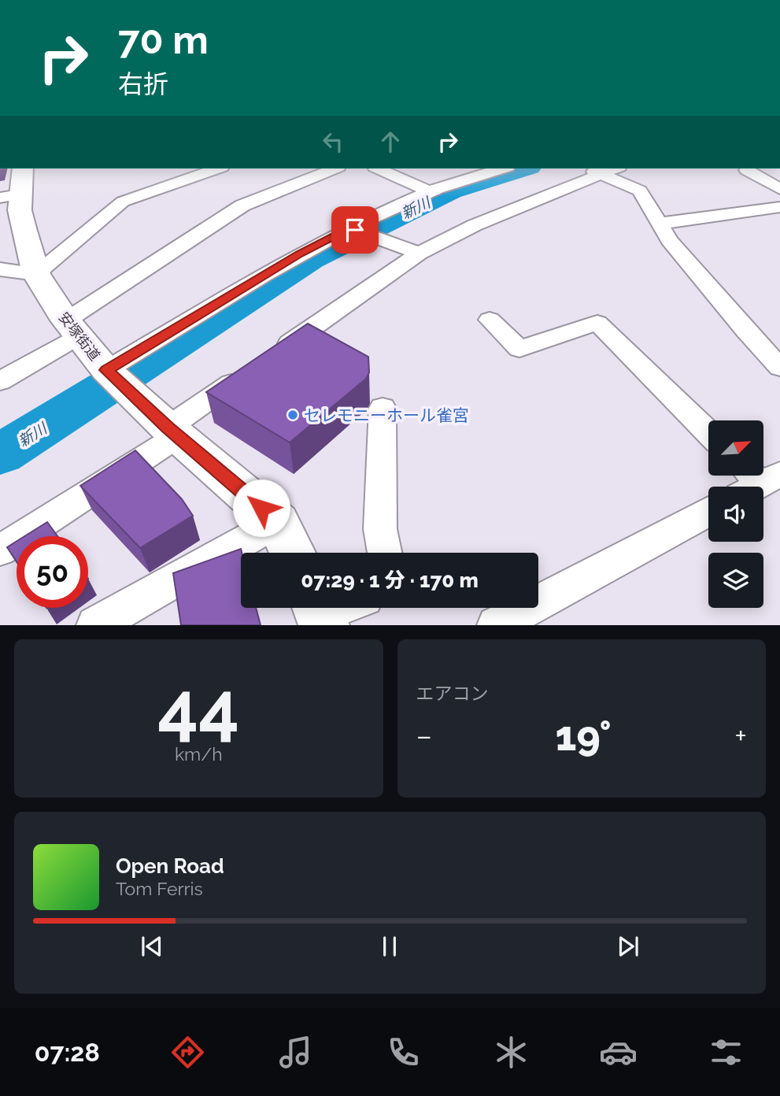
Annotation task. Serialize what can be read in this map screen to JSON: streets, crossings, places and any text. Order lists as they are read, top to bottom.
{
  "streets": {
    "main road": ["安塚街道"]
  },
  "water": ["新川"],
  "places": ["セレモニーホール雀宮"],
  "north": "top right",
  "page": {
    "turn": ["70 m", "右折"],
    "limit": "50",
    "trip": "07:29 · 1 分 · 170 m",
    "tile": [
      ["44", "km/h"],
      "エアコン"
    ],
    "heat": ["−", "19°", "+"],
    "song": ["Open Road", "Tom Ferris"],
    "tabs": "07:28"
  }
}
